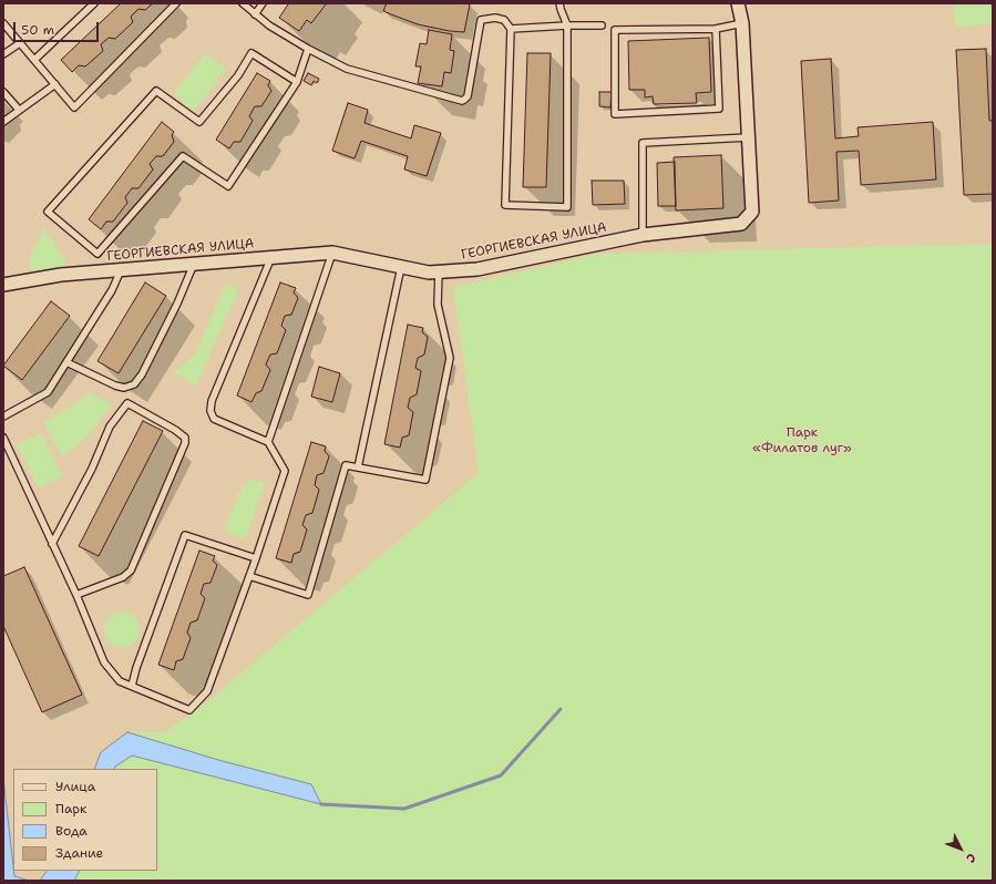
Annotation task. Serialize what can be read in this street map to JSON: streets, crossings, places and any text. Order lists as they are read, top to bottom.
{
  "streets": {
    "street": ["ГЕОРГИЕВСКАЯ УЛИЦА"]
  },
  "parks": ["Парк «Филатов луг»"],
  "legend": [
    "Улица",
    "Парк",
    "Вода",
    "Здание"
  ],
  "scale_bar": "50 m",
  "north": "bottom right"
}
